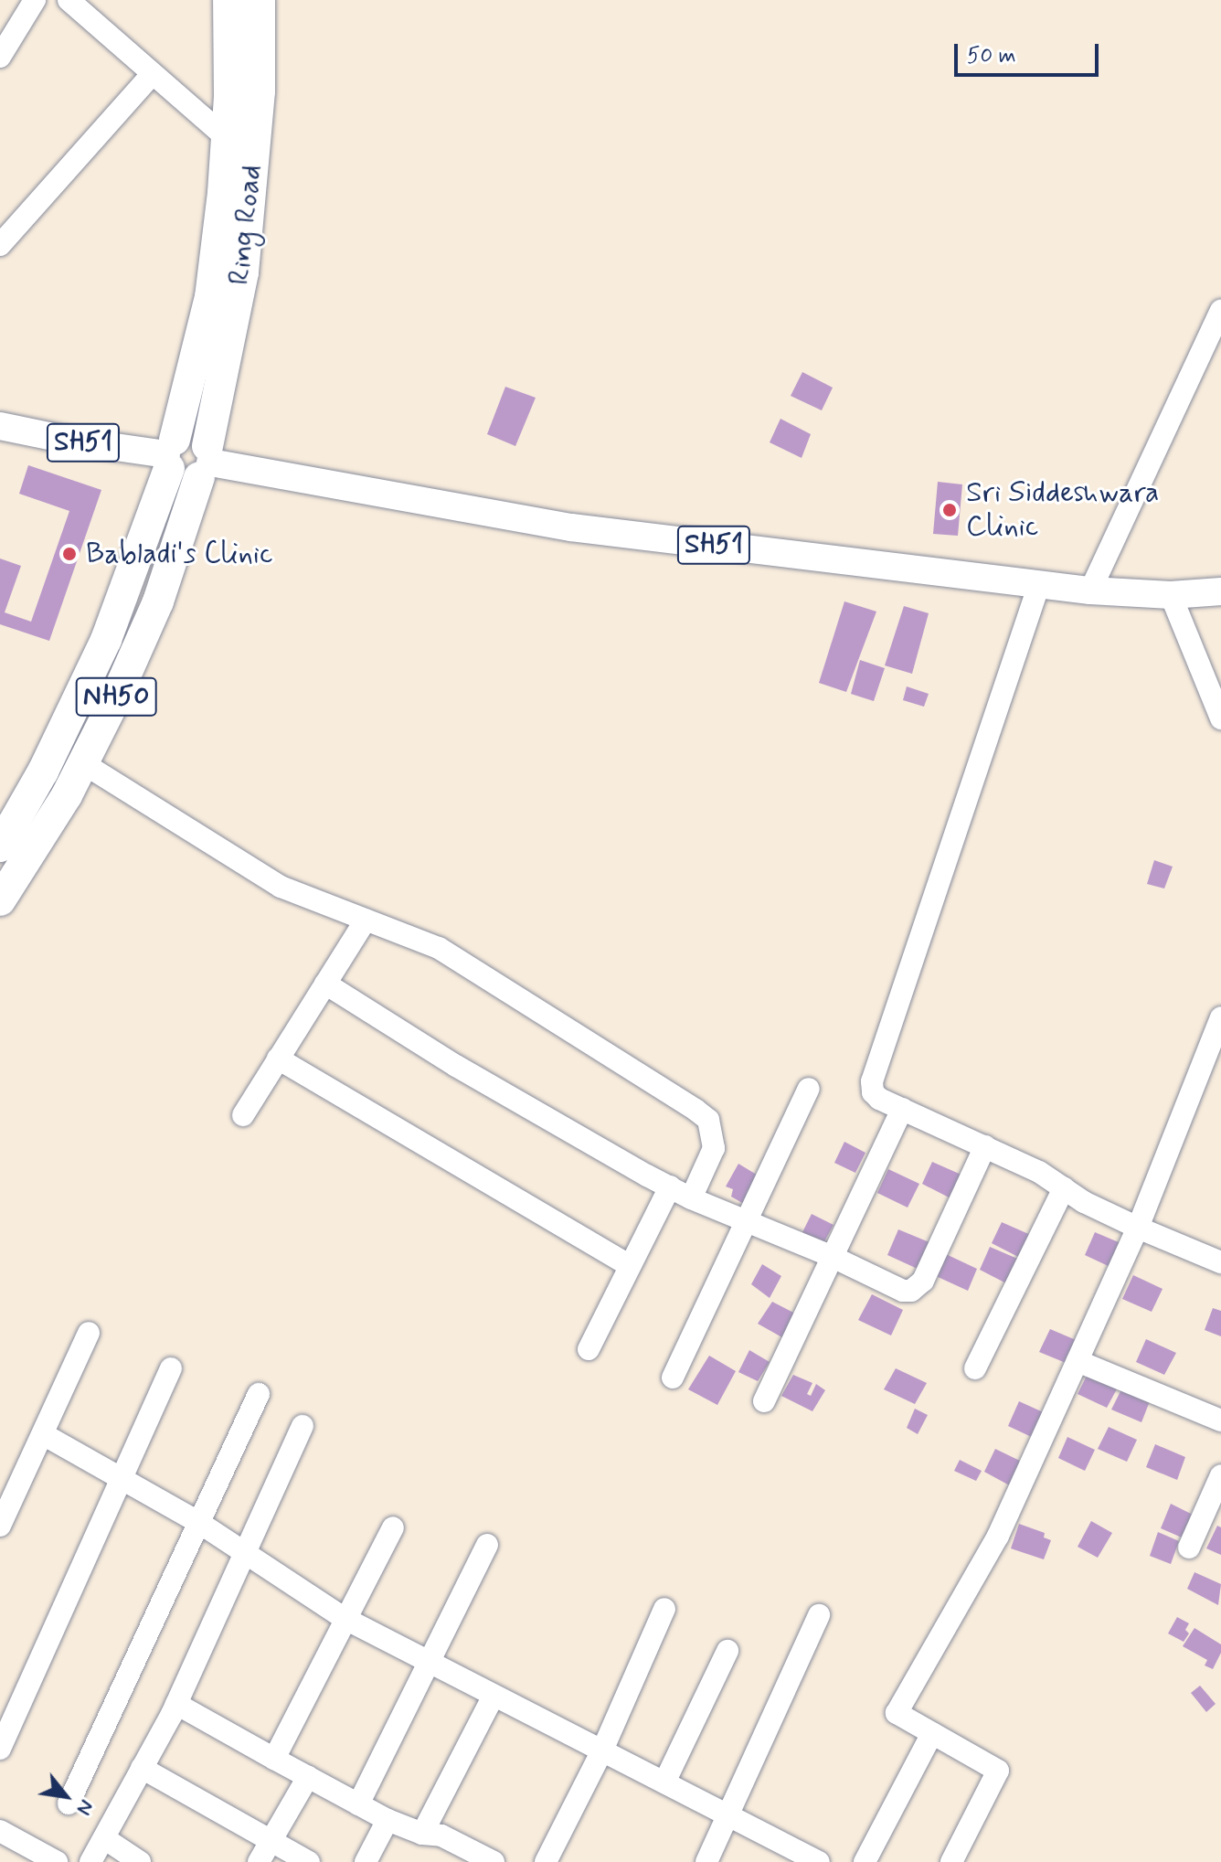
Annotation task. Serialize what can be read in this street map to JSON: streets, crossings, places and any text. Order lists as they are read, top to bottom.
{
  "streets": {
    "highway": ["Ring Road", "NH50"],
    "main road": ["SH51"]
  },
  "crossings": [
    ["Ring Road", "SH51"]
  ],
  "places": ["Sri Siddeshwara Clinic", "Babladi's Clinic"],
  "scale_bar": "50 m",
  "north": "bottom right"
}
